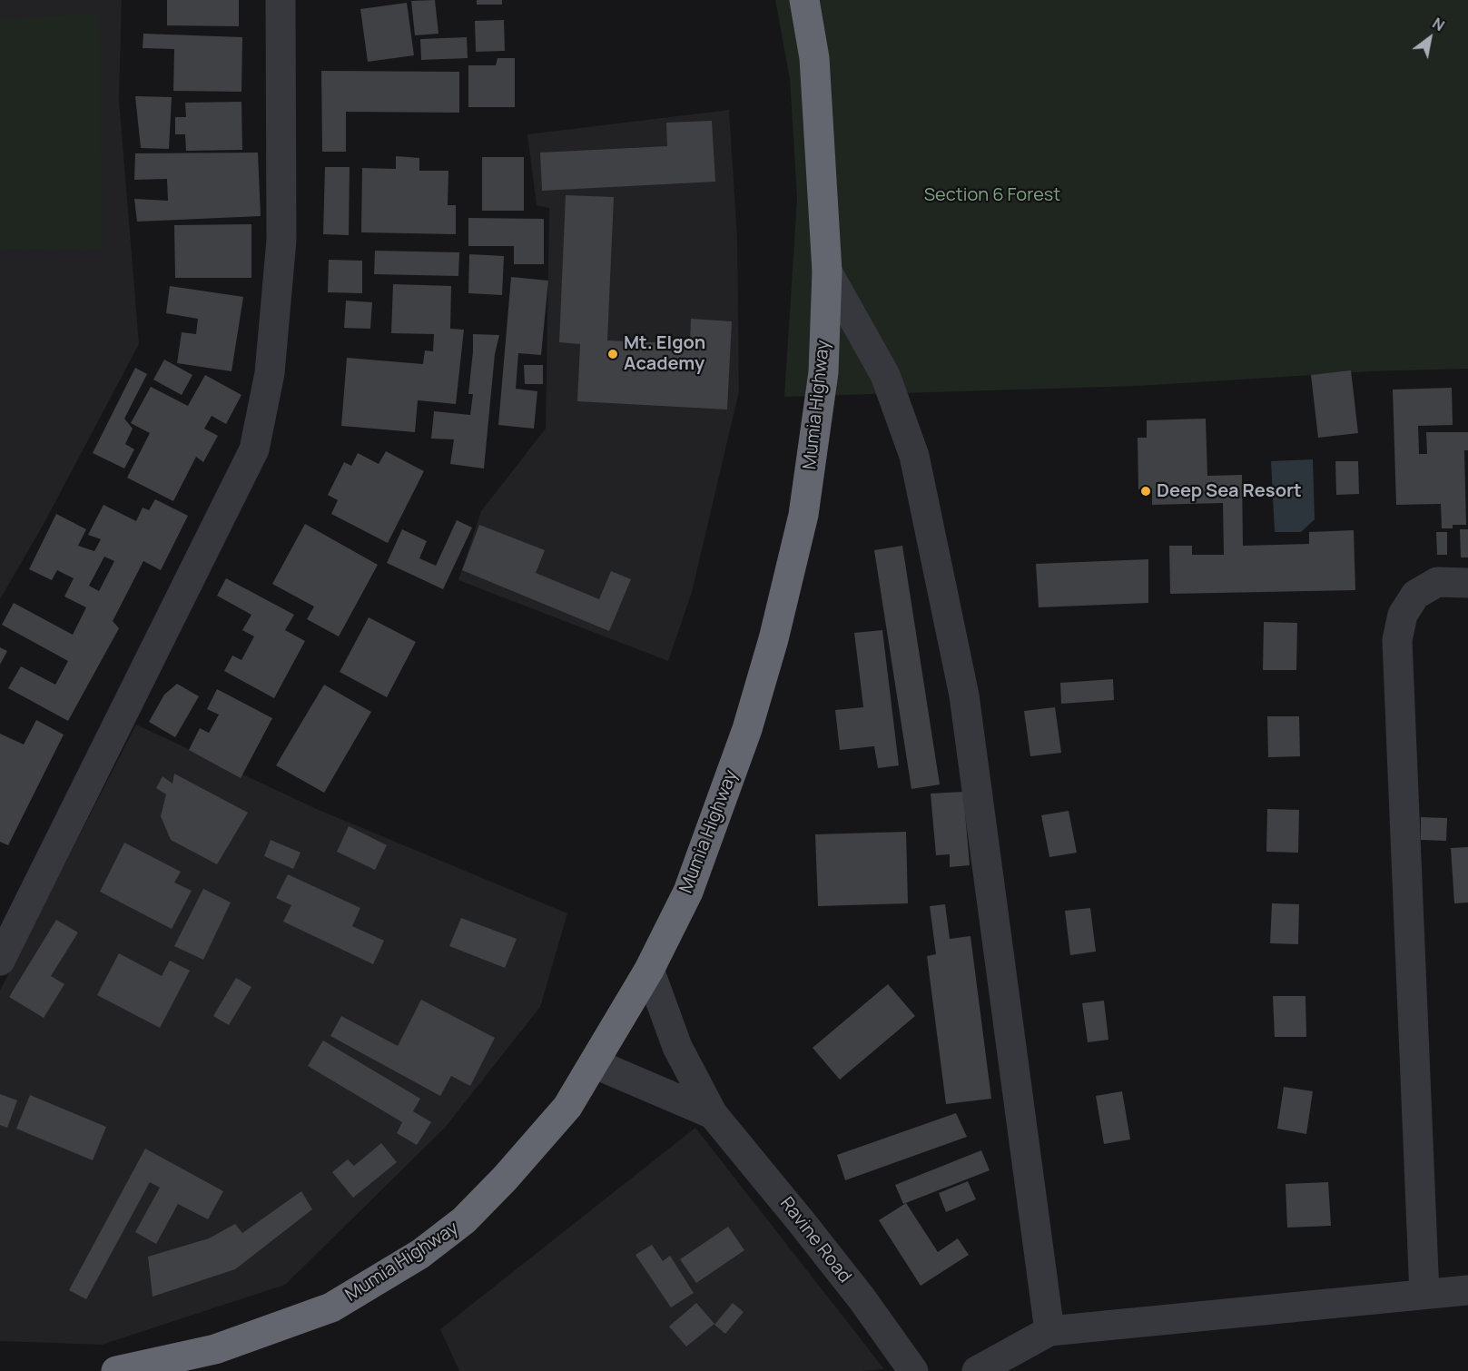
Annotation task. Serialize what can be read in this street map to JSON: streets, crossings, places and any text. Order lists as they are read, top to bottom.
{
  "streets": {
    "highway": ["Mumia Highway"],
    "street": ["Ravine Road"]
  },
  "crossings": [
    ["Mumia Highway", "Ravine Road"]
  ],
  "parks": ["Section 6 Forest"],
  "places": ["Mt. Elgon Academy", "Deep Sea Resort"],
  "north": "top right"
}
